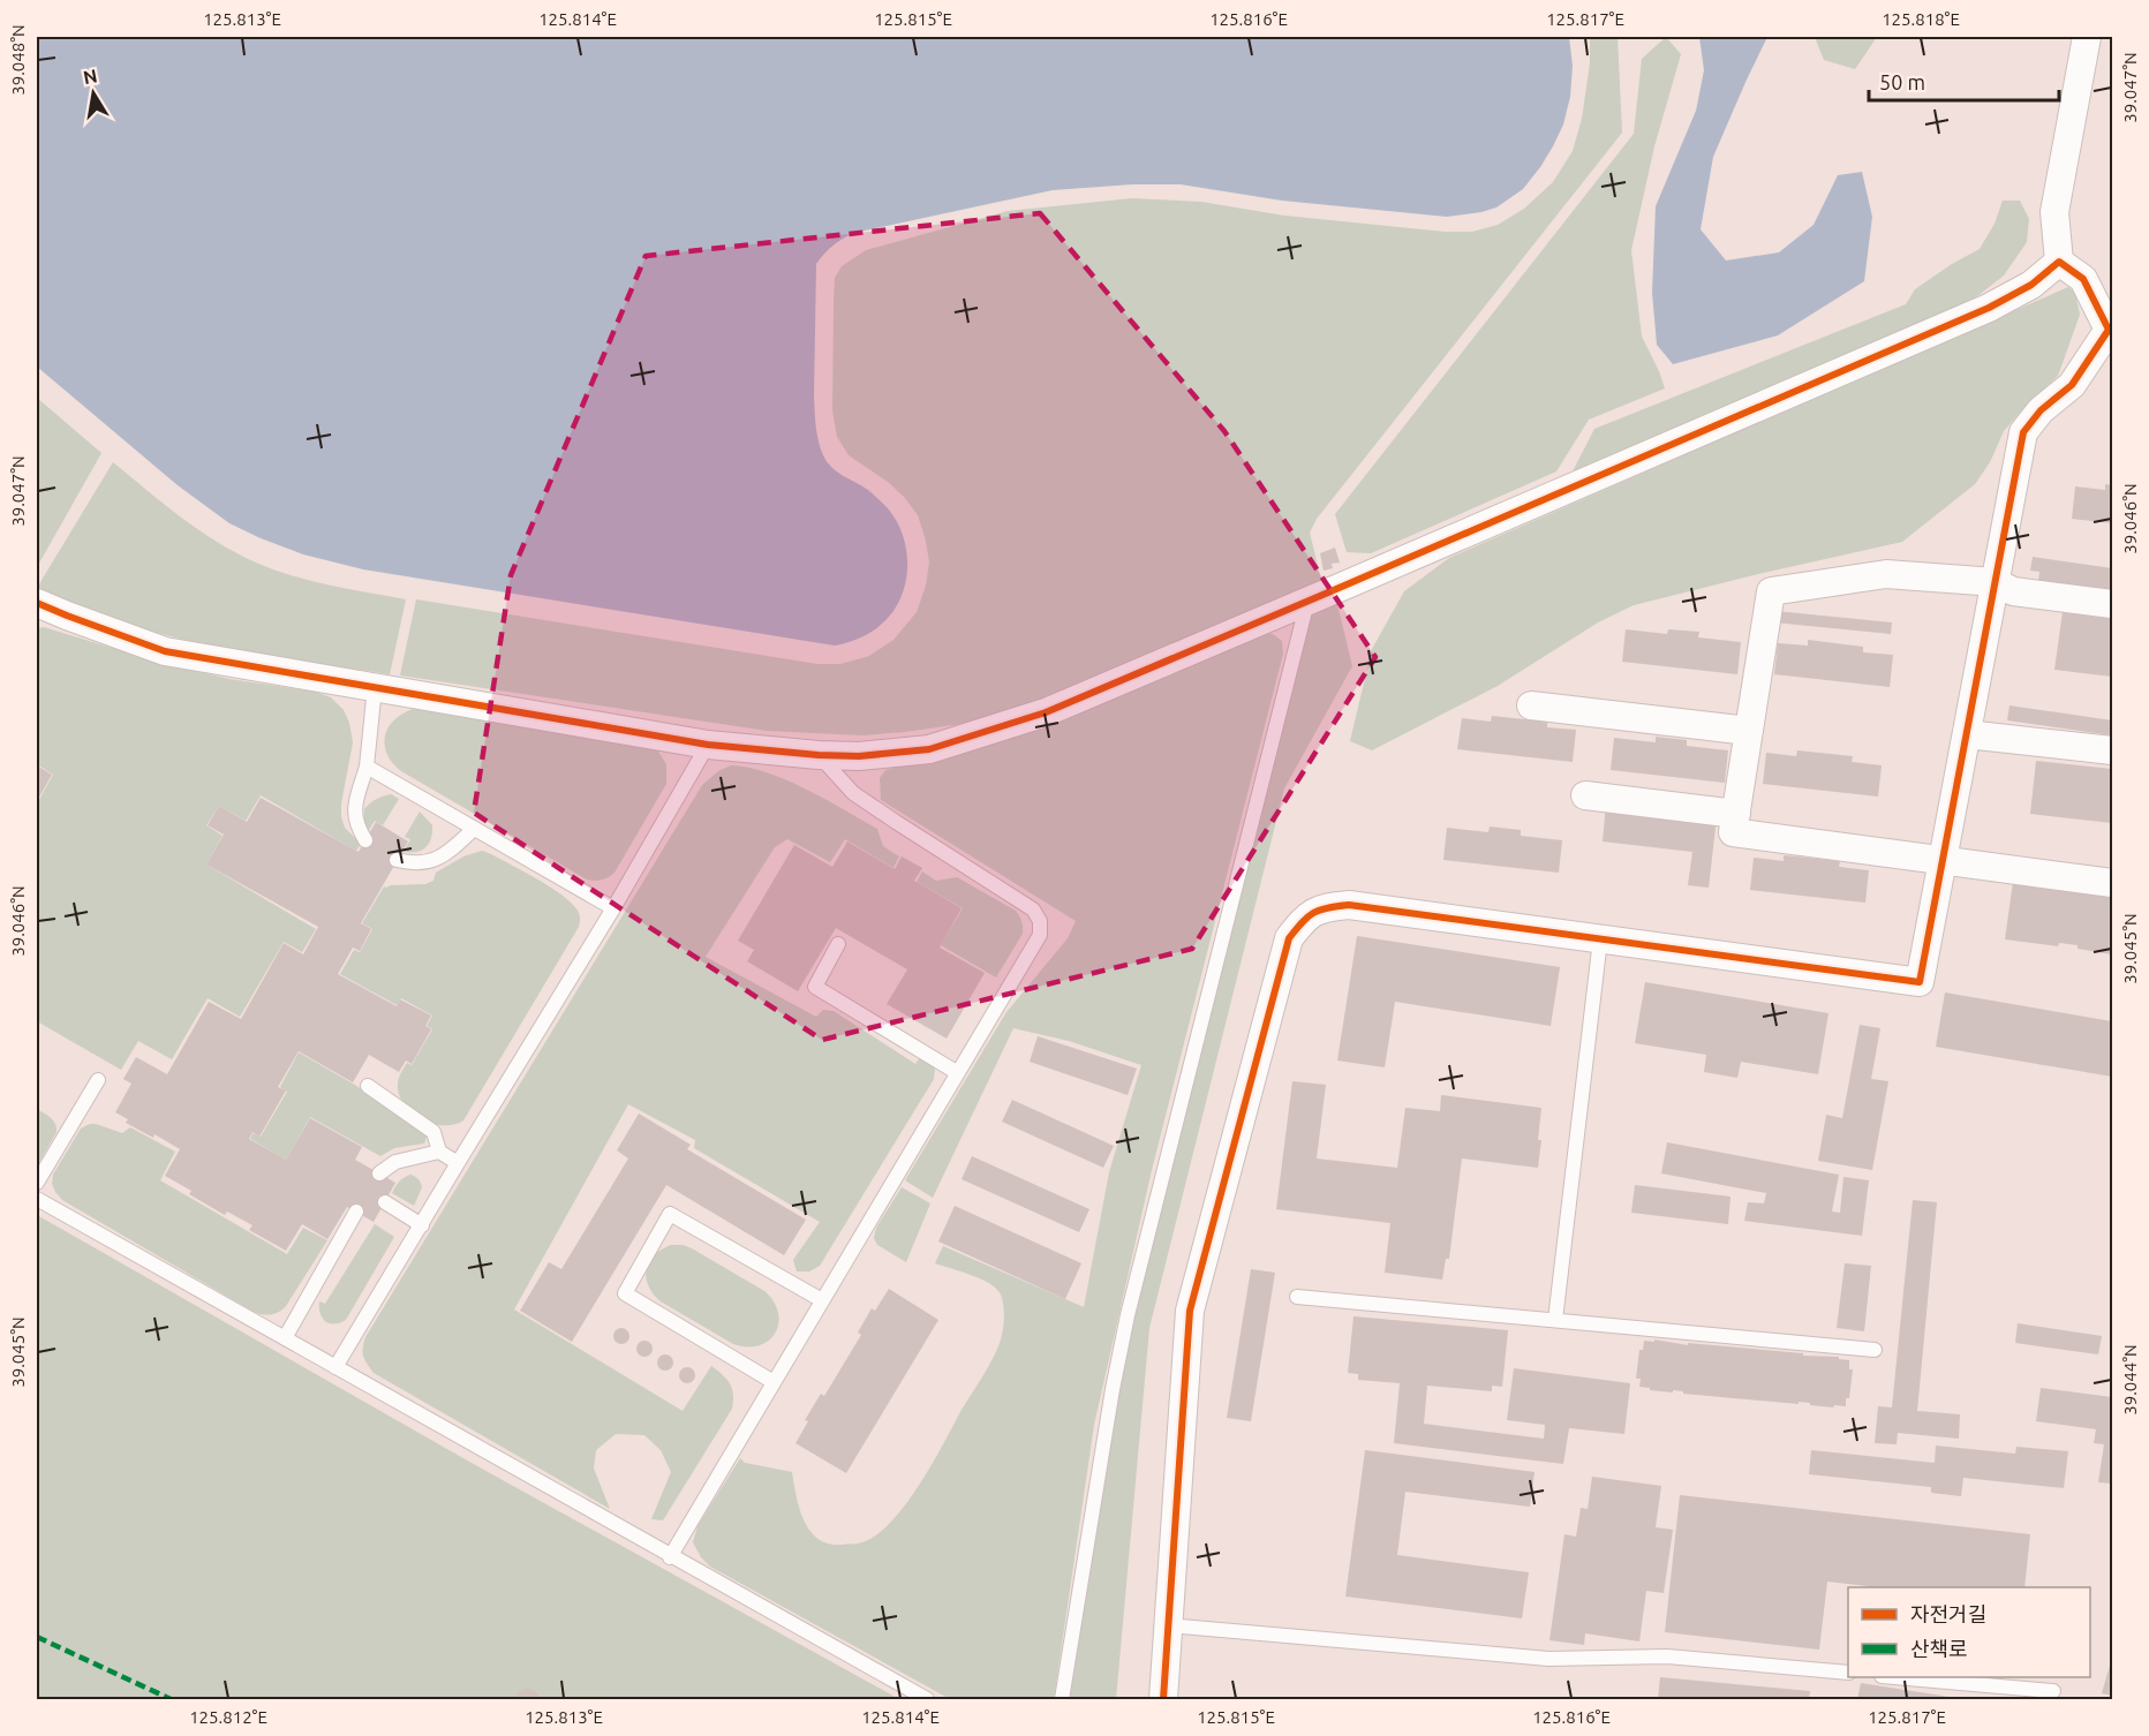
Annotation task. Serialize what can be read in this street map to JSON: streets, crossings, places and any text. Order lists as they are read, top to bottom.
{
  "legend": ["자전거길", "산책로"],
  "scale_bar": "50 m",
  "north": "top",
  "coordinates": [
    "125.813°E",
    "125.814°E",
    "125.815°E",
    "125.816°E",
    "125.817°E",
    "125.818°E",
    "39.048°N",
    "39.047°N",
    "39.046°N",
    "39.045°N",
    "39.044°N",
    "125.812°E"
  ]
}
